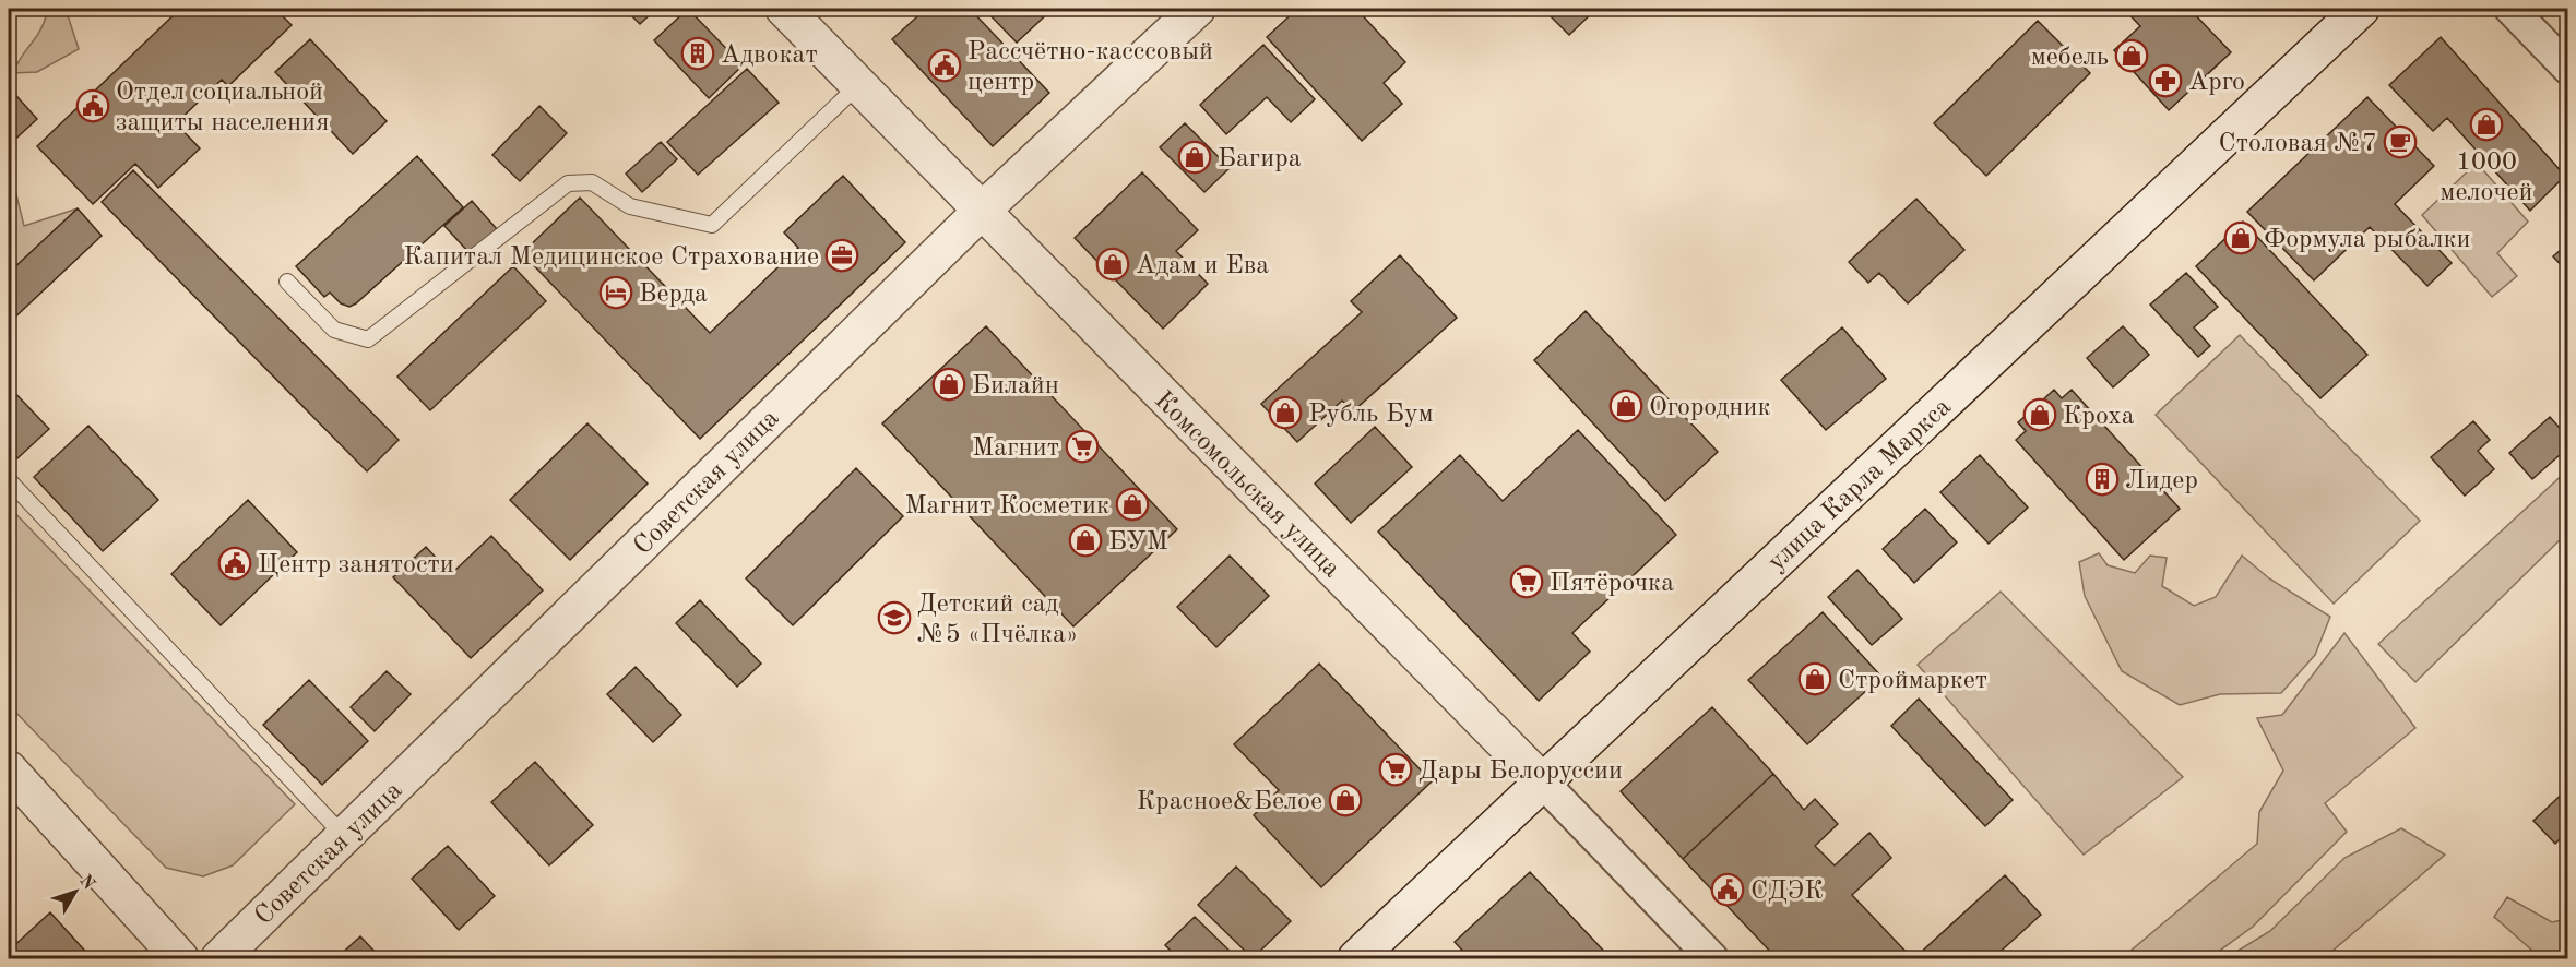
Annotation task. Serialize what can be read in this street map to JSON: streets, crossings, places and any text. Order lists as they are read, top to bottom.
{
  "streets": {
    "street": ["Советская улица", "Комсомольская улица", "улица Карла Маркса"]
  },
  "crossings": [
    ["Советская улица", "Комсомольская улица"],
    ["Комсомольская улица", "улица Карла Маркса"]
  ],
  "places": {
    "building": ["Адвокат", "Лидер"],
    "shop": [
      "мебель",
      "1000 мелочей",
      "Багира",
      "Формула рыбалки",
      "Адам и Ева",
      "Билайн",
      "Огородник",
      "Рубль Бум",
      "Кроха",
      "Магнит Косметик",
      "БУМ",
      "Строймаркет",
      "Красное&Белое"
    ],
    "public building": [
      "Рассчётно-касссовый центр",
      "Отдел социальной защиты населения",
      "Центр занятости",
      "СДЭК"
    ],
    "pharmacy": ["Арго"],
    "cafe": ["Столовая №7"],
    "office": ["Капитал Медицинское Страхование"],
    "hotel": ["Верда"],
    "supermarket": ["Магнит", "Пятёрочка", "Дары Белоруссии"],
    "school or university": ["Детский сад №5 «Пчёлка»"]
  },
  "north": "top right"
}
